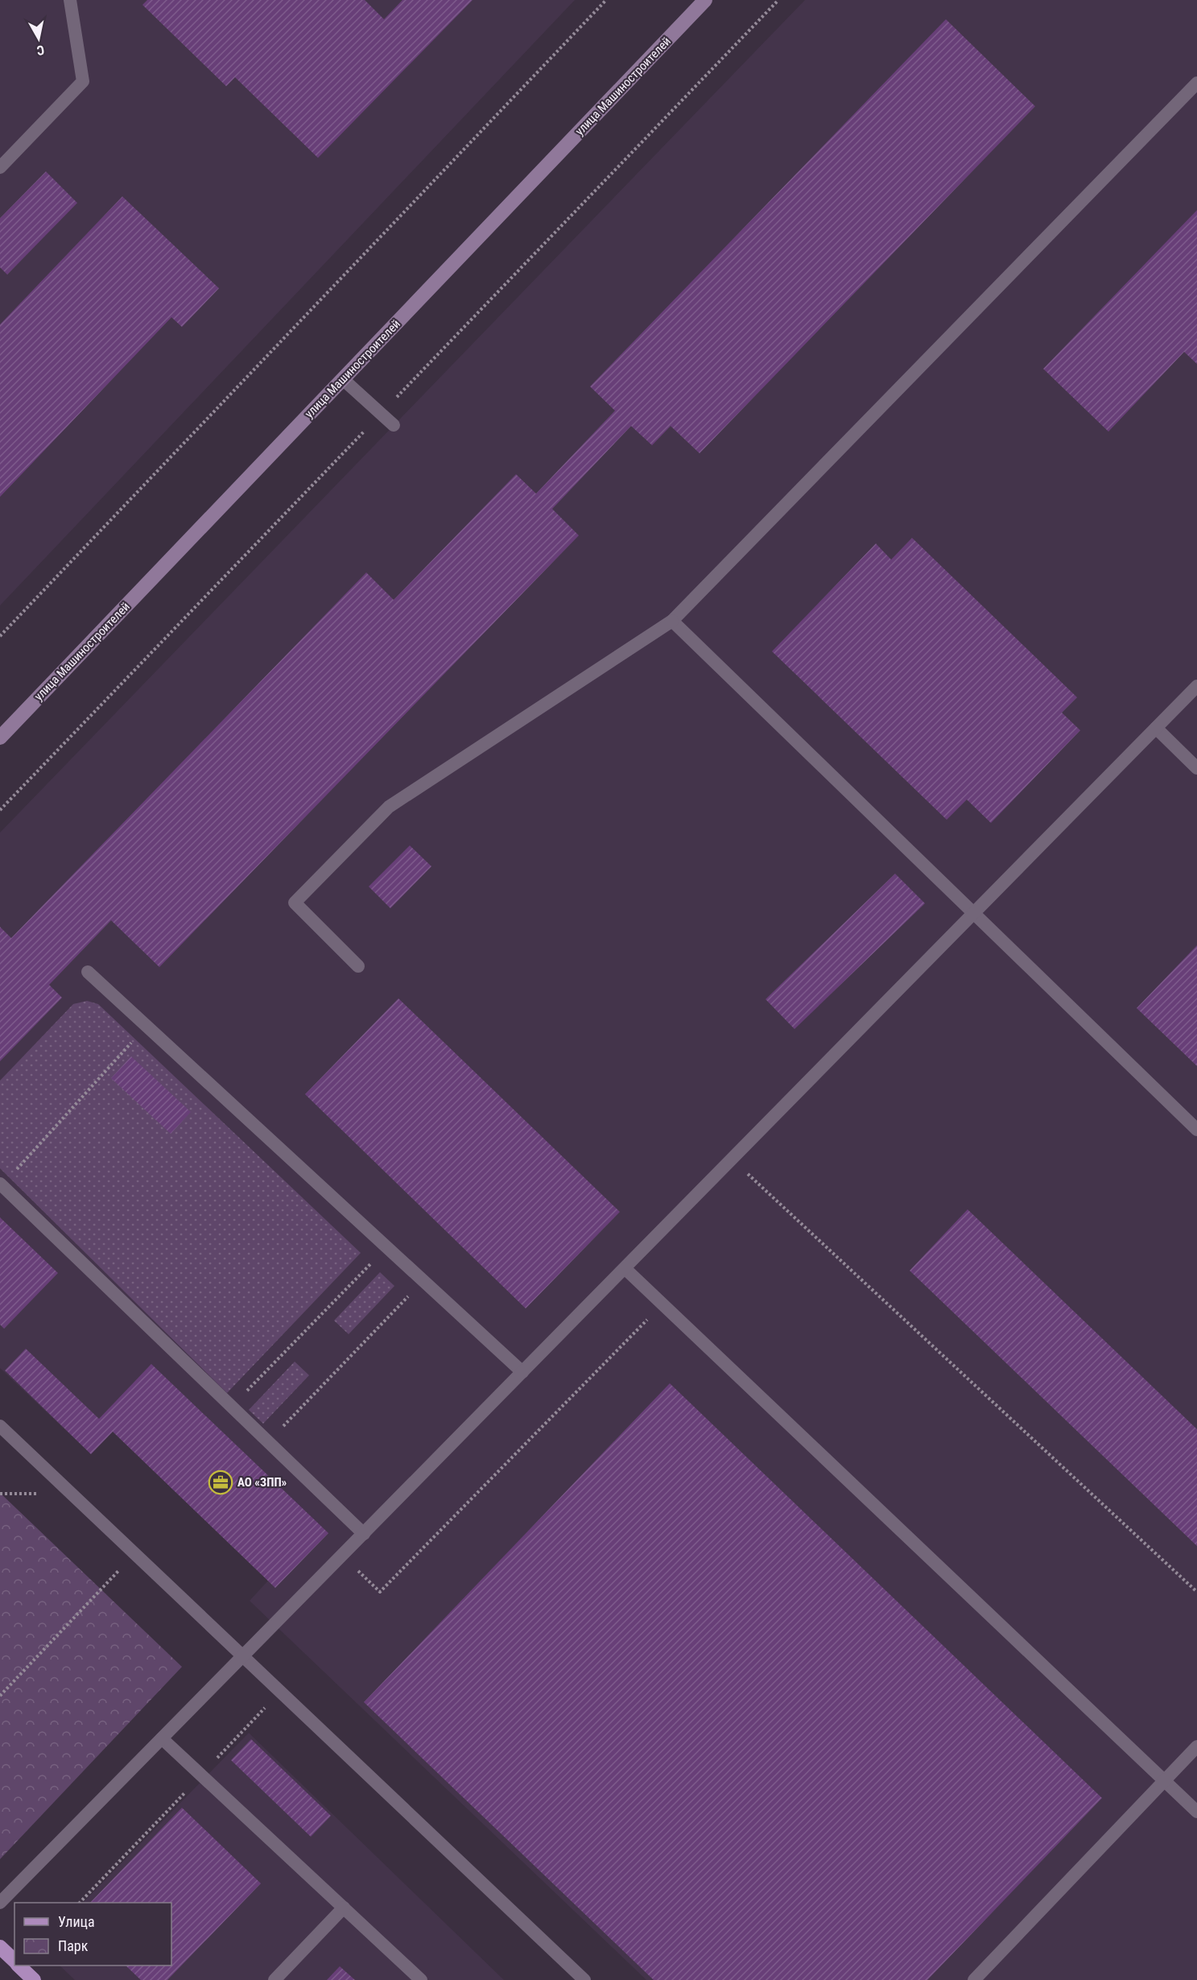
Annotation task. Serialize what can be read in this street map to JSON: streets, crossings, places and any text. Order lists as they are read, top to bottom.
{
  "streets": {
    "main road": ["улица Машиностроителей"]
  },
  "places": {
    "office": ["АО «ЗПП»"]
  },
  "legend": ["Улица", "Парк"],
  "north": "bottom"
}
